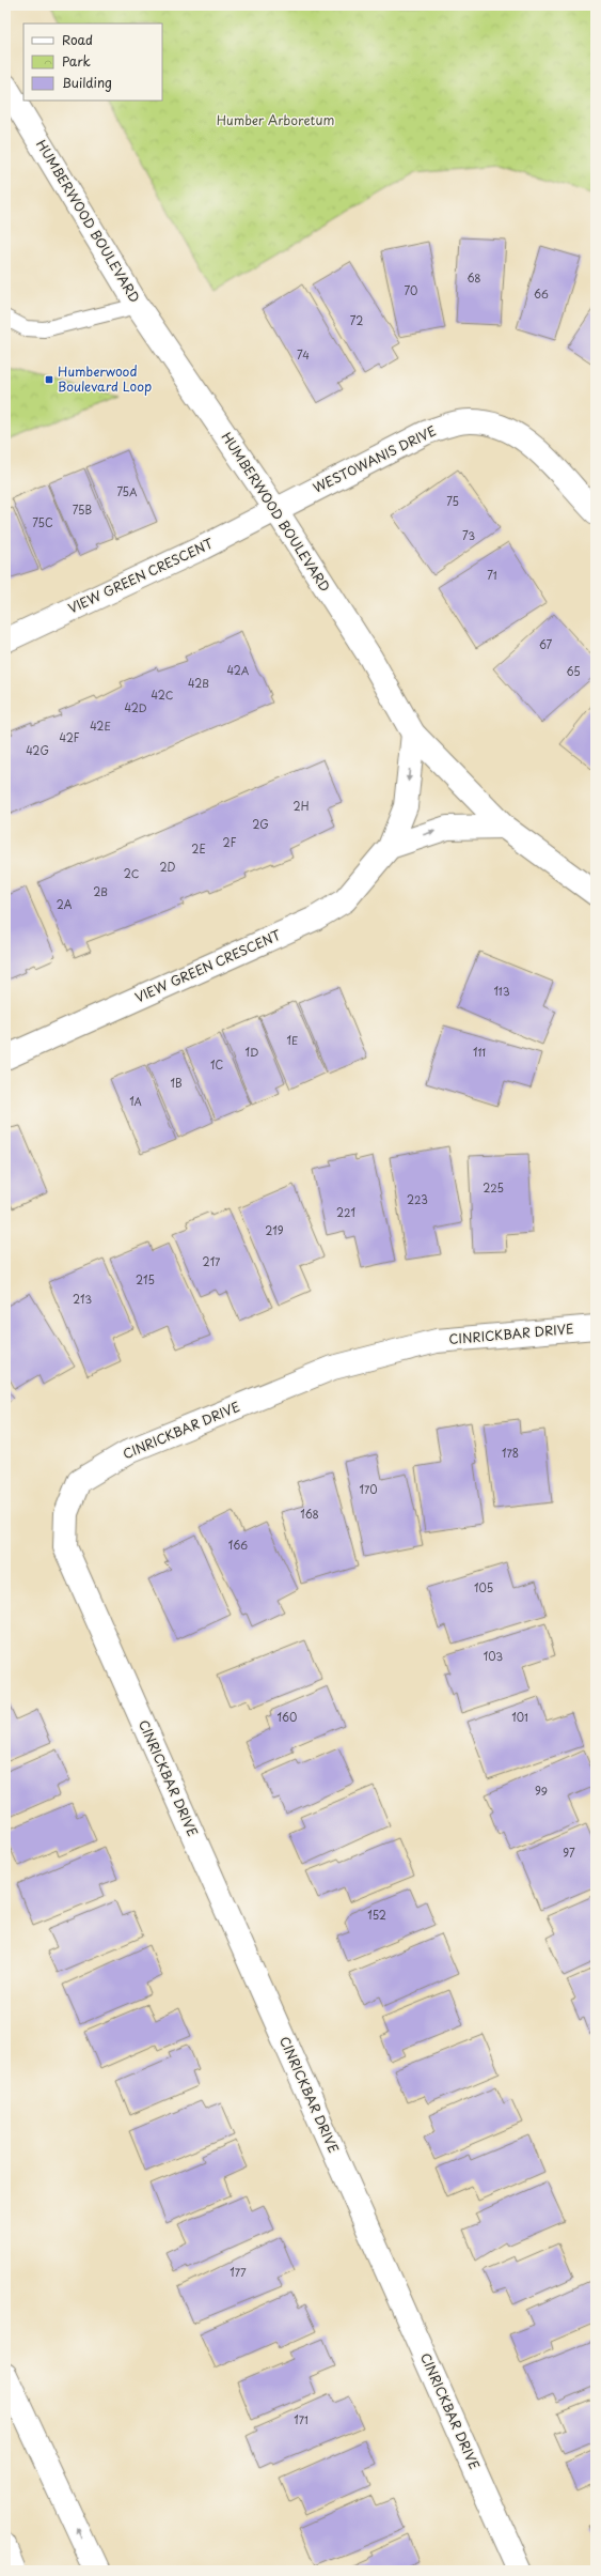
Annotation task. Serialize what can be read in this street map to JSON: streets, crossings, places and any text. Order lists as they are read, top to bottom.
{
  "streets": {
    "main road": [
      "HUMBERWOOD BOULEVARD",
      "WESTOWANIS DRIVE",
      "VIEW GREEN CRESCENT",
      "CINRICKBAR DRIVE"
    ]
  },
  "crossings": [
    ["HUMBERWOOD BOULEVARD", "WESTOWANIS DRIVE"],
    ["HUMBERWOOD BOULEVARD", "VIEW GREEN CRESCENT"],
    ["WESTOWANIS DRIVE", "VIEW GREEN CRESCENT"]
  ],
  "parks": ["Humber Arboretum"],
  "places": {
    "transit": ["Humberwood Boulevard Loop"]
  },
  "house_numbers": [
    "68",
    "70",
    "66",
    "72",
    "74",
    "75A",
    "75",
    "75B",
    "75C",
    "73",
    "71",
    "67",
    "42A",
    "65",
    "42B",
    "42C",
    "42D",
    "42E",
    "42F",
    "42G",
    "2H",
    "2G",
    "2F",
    "2E",
    "2D",
    "2C",
    "2B",
    "2A",
    "113",
    "1E",
    "1D",
    "111",
    "1C",
    "1B",
    "1A",
    "225",
    "223",
    "221",
    "219",
    "217",
    "215",
    "213",
    "178",
    "170",
    "168",
    "166",
    "105",
    "103",
    "160",
    "101",
    "99",
    "97",
    "152",
    "177",
    "171"
  ],
  "legend": ["Road", "Park", "Building"]
}
